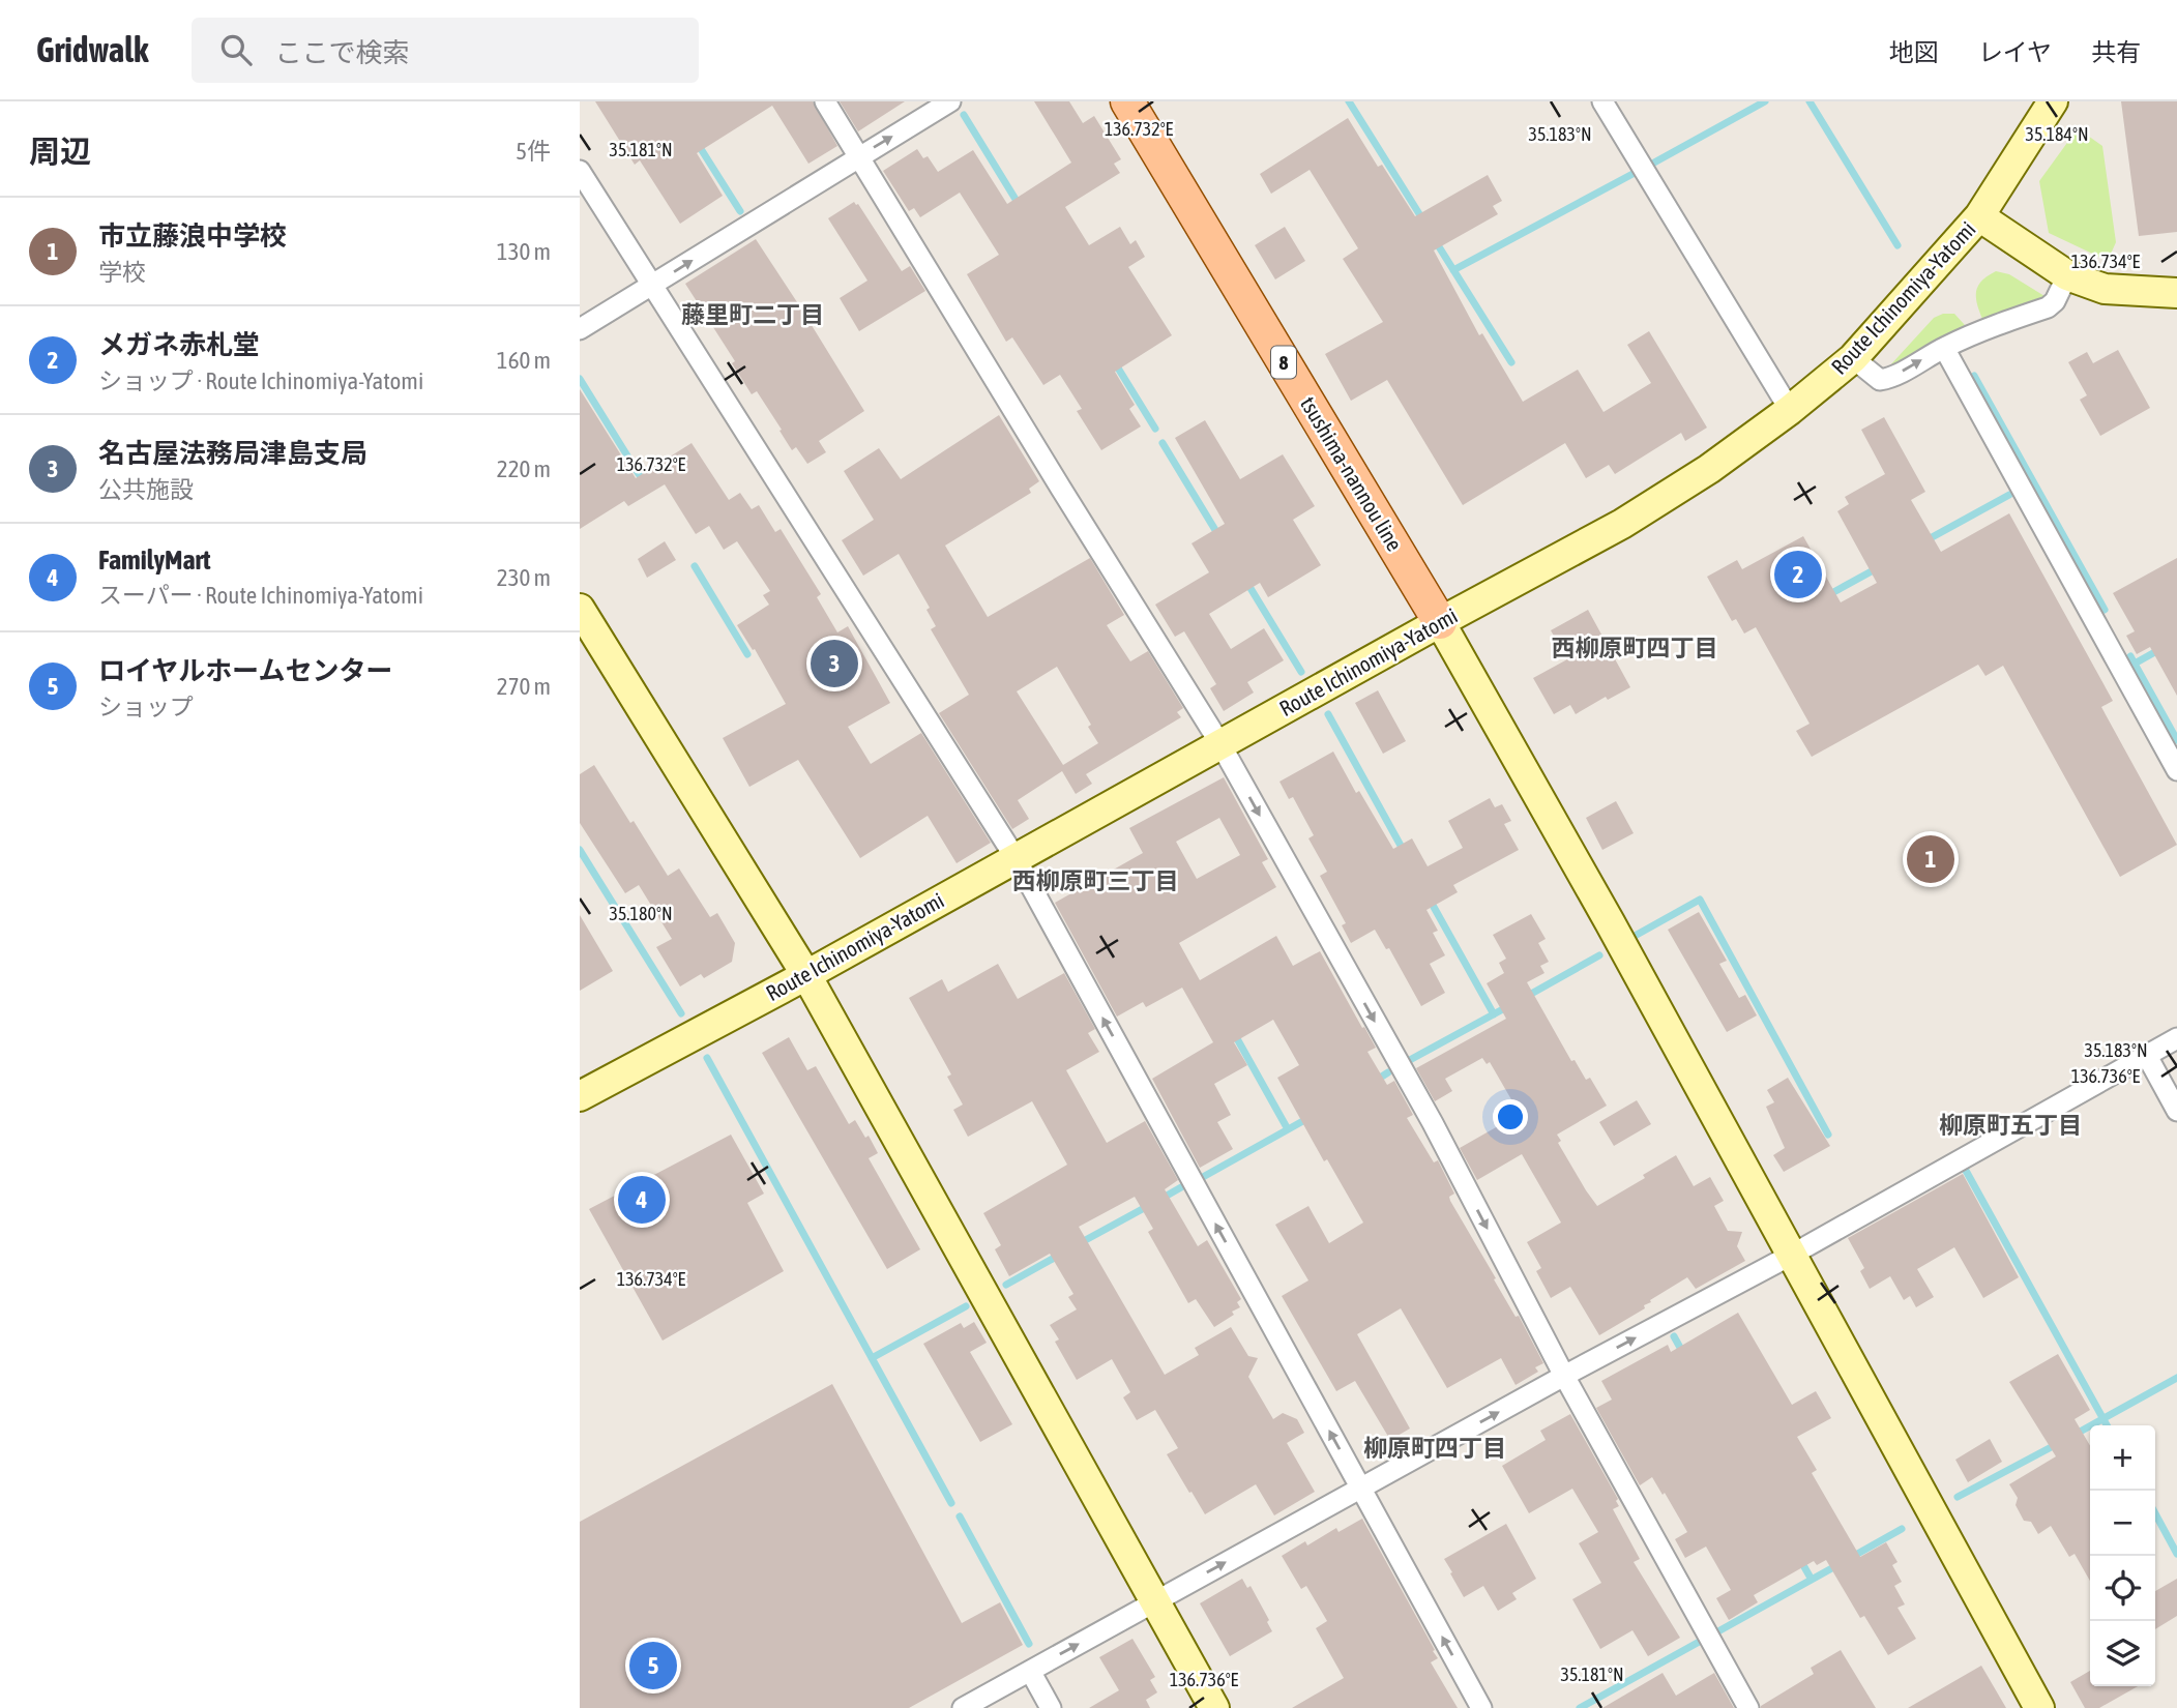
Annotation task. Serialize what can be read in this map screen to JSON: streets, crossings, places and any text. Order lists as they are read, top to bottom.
{
  "streets": {
    "main road": ["8", "tsushima-nannou line"],
    "street": ["Route Ichinomiya-Yatomi"]
  },
  "crossings": [
    ["Route Ichinomiya-Yatomi", "tsushima-nannou line"]
  ],
  "districts": [
    "藤里町二丁目",
    "西柳原町四丁目",
    "西柳原町三丁目",
    "柳原町五丁目",
    "柳原町四丁目"
  ],
  "page": {
    "header": "Gridwalk",
    "search": "ここで検索",
    "nav": ["地図", "レイヤ", "共有"],
    "heading": ["周辺", "5件"],
    "list": [
      {
        "mark": "1",
        "name": "市立藤浪中学校",
        "note": "学校",
        "value": "130 m"
      },
      {
        "mark": "2",
        "name": "メガネ赤札堂",
        "note": "ショップ · Route Ichinomiya-Yatomi",
        "value": "160 m"
      },
      {
        "mark": "3",
        "name": "名古屋法務局津島支局",
        "note": "公共施設",
        "value": "220 m"
      },
      {
        "mark": "4",
        "name": "FamilyMart",
        "note": "スーパー · Route Ichinomiya-Yatomi",
        "value": "230 m"
      },
      {
        "mark": "5",
        "name": "ロイヤルホームセンター",
        "note": "ショップ",
        "value": "270 m"
      }
    ],
    "pins": [
      "2",
      "3",
      "1",
      "4",
      "5"
    ],
    "map_buttons": ["+", "−"]
  },
  "coordinates": [
    "136.732°E",
    "35.183°N",
    "35.184°N",
    "35.181°N",
    "136.734°E",
    "35.180°N",
    "136.736°E"
  ]
}
